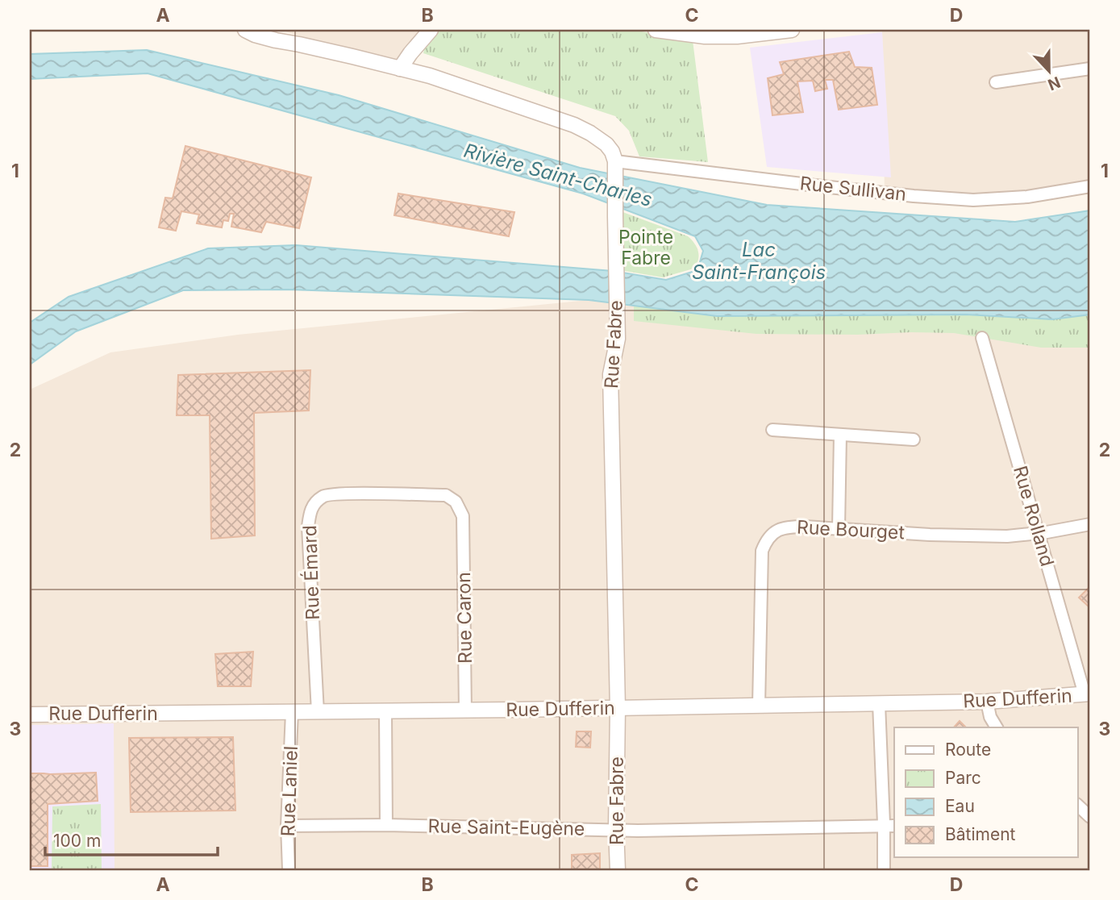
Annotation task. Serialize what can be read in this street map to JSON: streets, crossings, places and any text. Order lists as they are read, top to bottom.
{
  "streets": {
    "street": [
      "Rue Sullivan",
      "Rue Fabre",
      "Rue Rolland",
      "Rue Bourget",
      "Rue Émard",
      "Rue Caron",
      "Rue Dufferin",
      "Rue Laniel",
      "Rue Saint-Eugène"
    ]
  },
  "crossings": [
    ["Rue Sullivan", "Rue Fabre"],
    ["Rue Fabre", "Rue Dufferin"],
    ["Rue Fabre", "Rue Saint-Eugène"],
    ["Rue Rolland", "Rue Bourget"],
    ["Rue Rolland", "Rue Dufferin"],
    ["Rue Bourget", "Rue Dufferin"],
    ["Rue Émard", "Rue Caron"],
    ["Rue Émard", "Rue Dufferin"],
    ["Rue Caron", "Rue Dufferin"],
    ["Rue Dufferin", "Rue Laniel"],
    ["Rue Laniel", "Rue Saint-Eugène"]
  ],
  "water": ["Rivière Saint-Charles", "Lac Saint-François"],
  "parks": ["Pointe Fabre"],
  "legend": [
    "Route",
    "Parc",
    "Eau",
    "Bâtiment"
  ],
  "scale_bar": "100 m",
  "north": "bottom",
  "grid": {
    "columns": [
      "A",
      "B",
      "C",
      "D"
    ],
    "rows": ["1", "2", "3"]
  }
}
